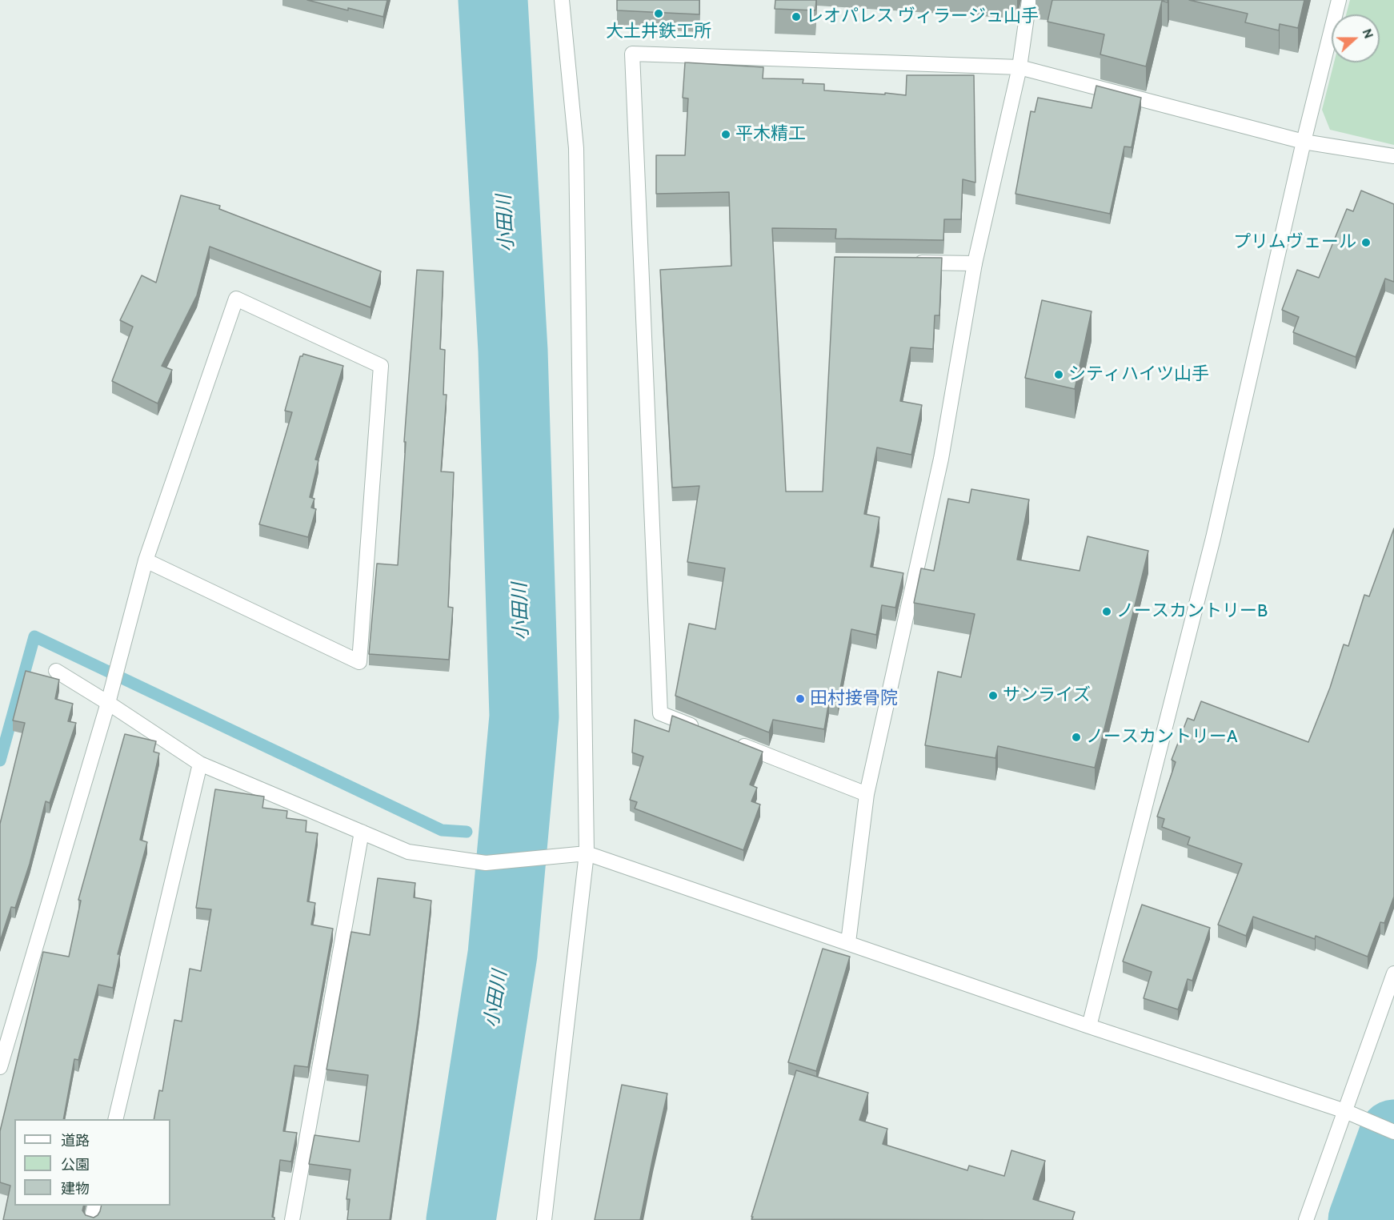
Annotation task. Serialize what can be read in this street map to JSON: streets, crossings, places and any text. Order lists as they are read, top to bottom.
{
  "water": ["小田川"],
  "places": [
    "大土井鉄工所",
    "レオパレス ヴィラージュ山手",
    "平木精工",
    "プリムヴェール",
    "シティハイツ山手",
    "ノースカントリーB",
    "サンライズ",
    "田村接骨院",
    "ノースカントリーA"
  ],
  "legend": ["道路", "公園", "建物"],
  "north": "right"
}
